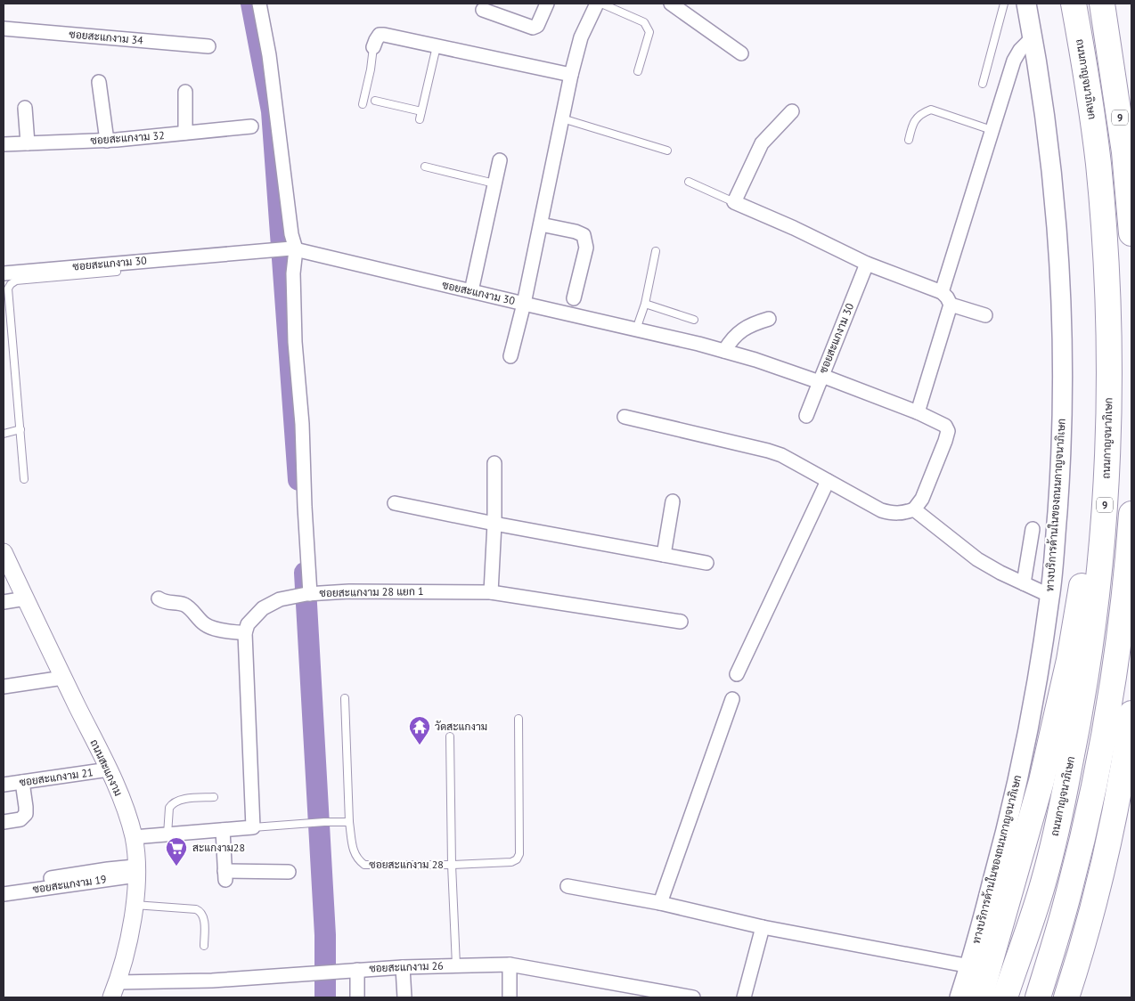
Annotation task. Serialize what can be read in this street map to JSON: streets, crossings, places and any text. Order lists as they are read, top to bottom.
{
  "streets": {
    "highway": ["ถนนกาญจนาภิเษก", "9"],
    "main road": ["ทางบริการด้านในของถนนกาญจนาภิเษก"],
    "street": [
      "ซอยสะแกงาม 34",
      "ซอยสะแกงาม 32",
      "ซอยสะแกงาม 30",
      "ซอยสะแกงาม 28 แยก 1",
      "ถนนสะแกงาม",
      "ซอยสะแกงาม 21",
      "ซอยสะแกงาม 19",
      "ซอยสะแกงาม 26"
    ],
    "lane": ["ซอยสะแกงาม 28"]
  },
  "crossings": [
    ["ถนนสะแกงาม", "ซอยสะแกงาม 21"],
    ["ถนนสะแกงาม", "ซอยสะแกงาม 19"],
    ["ถนนสะแกงาม", "ซอยสะแกงาม 26"]
  ],
  "places": {
    "temple": ["วัดสะแกงาม"],
    "supermarket": ["สะแกงาม28"]
  }
}
